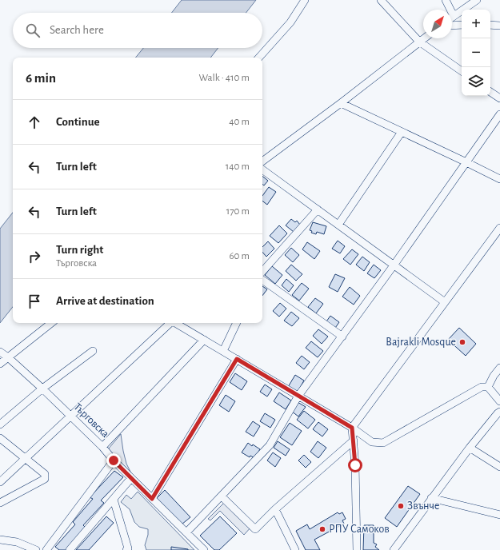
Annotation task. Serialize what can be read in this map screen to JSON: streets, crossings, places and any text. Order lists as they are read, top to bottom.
{
  "streets": {
    "street": ["Търговска"]
  },
  "places": ["Bajrakli Mosque", "Звънче", "РПУ Самоков"],
  "north": "top right",
  "page": {
    "map_buttons": ["+", "−"],
    "search": "Search here",
    "heading": ["6 min", "Walk · 410 m"],
    "list": [
      ["Continue", "40 m"],
      ["Turn left", "140 m"],
      ["Turn left", "170 m"],
      ["Turn right", "Търговска", "60 m"],
      "Arrive at destination"
    ]
  }
}
